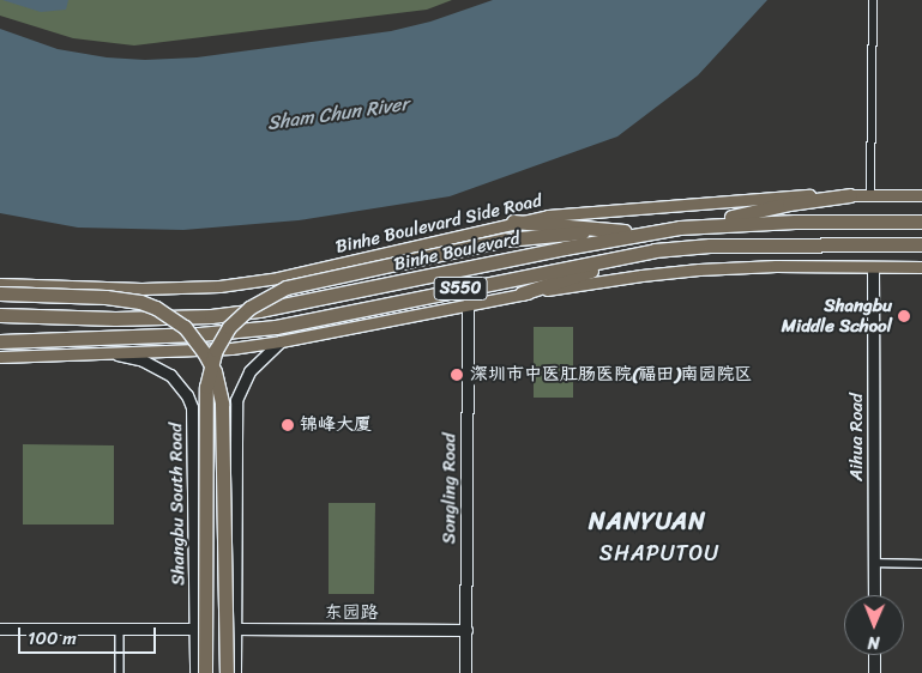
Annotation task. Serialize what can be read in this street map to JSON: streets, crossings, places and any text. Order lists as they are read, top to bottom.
{
  "streets": {
    "highway": ["Binhe Boulevard", "S550"],
    "main road": ["Binhe Boulevard Side Road"],
    "street": [
      "Aihua Road",
      "Songling Road",
      "Shangbu South Road",
      "东园路"
    ]
  },
  "crossings": [
    ["Songling Road", "东园路"]
  ],
  "districts": ["NANYUAN", "SHAPUTOU"],
  "water": ["Sham Chun River"],
  "places": ["Shangbu Middle School", "深圳市中医肛肠医院(福田)南园院区", "锦峰大厦"],
  "scale_bar": "100 m",
  "north": "bottom"
}
